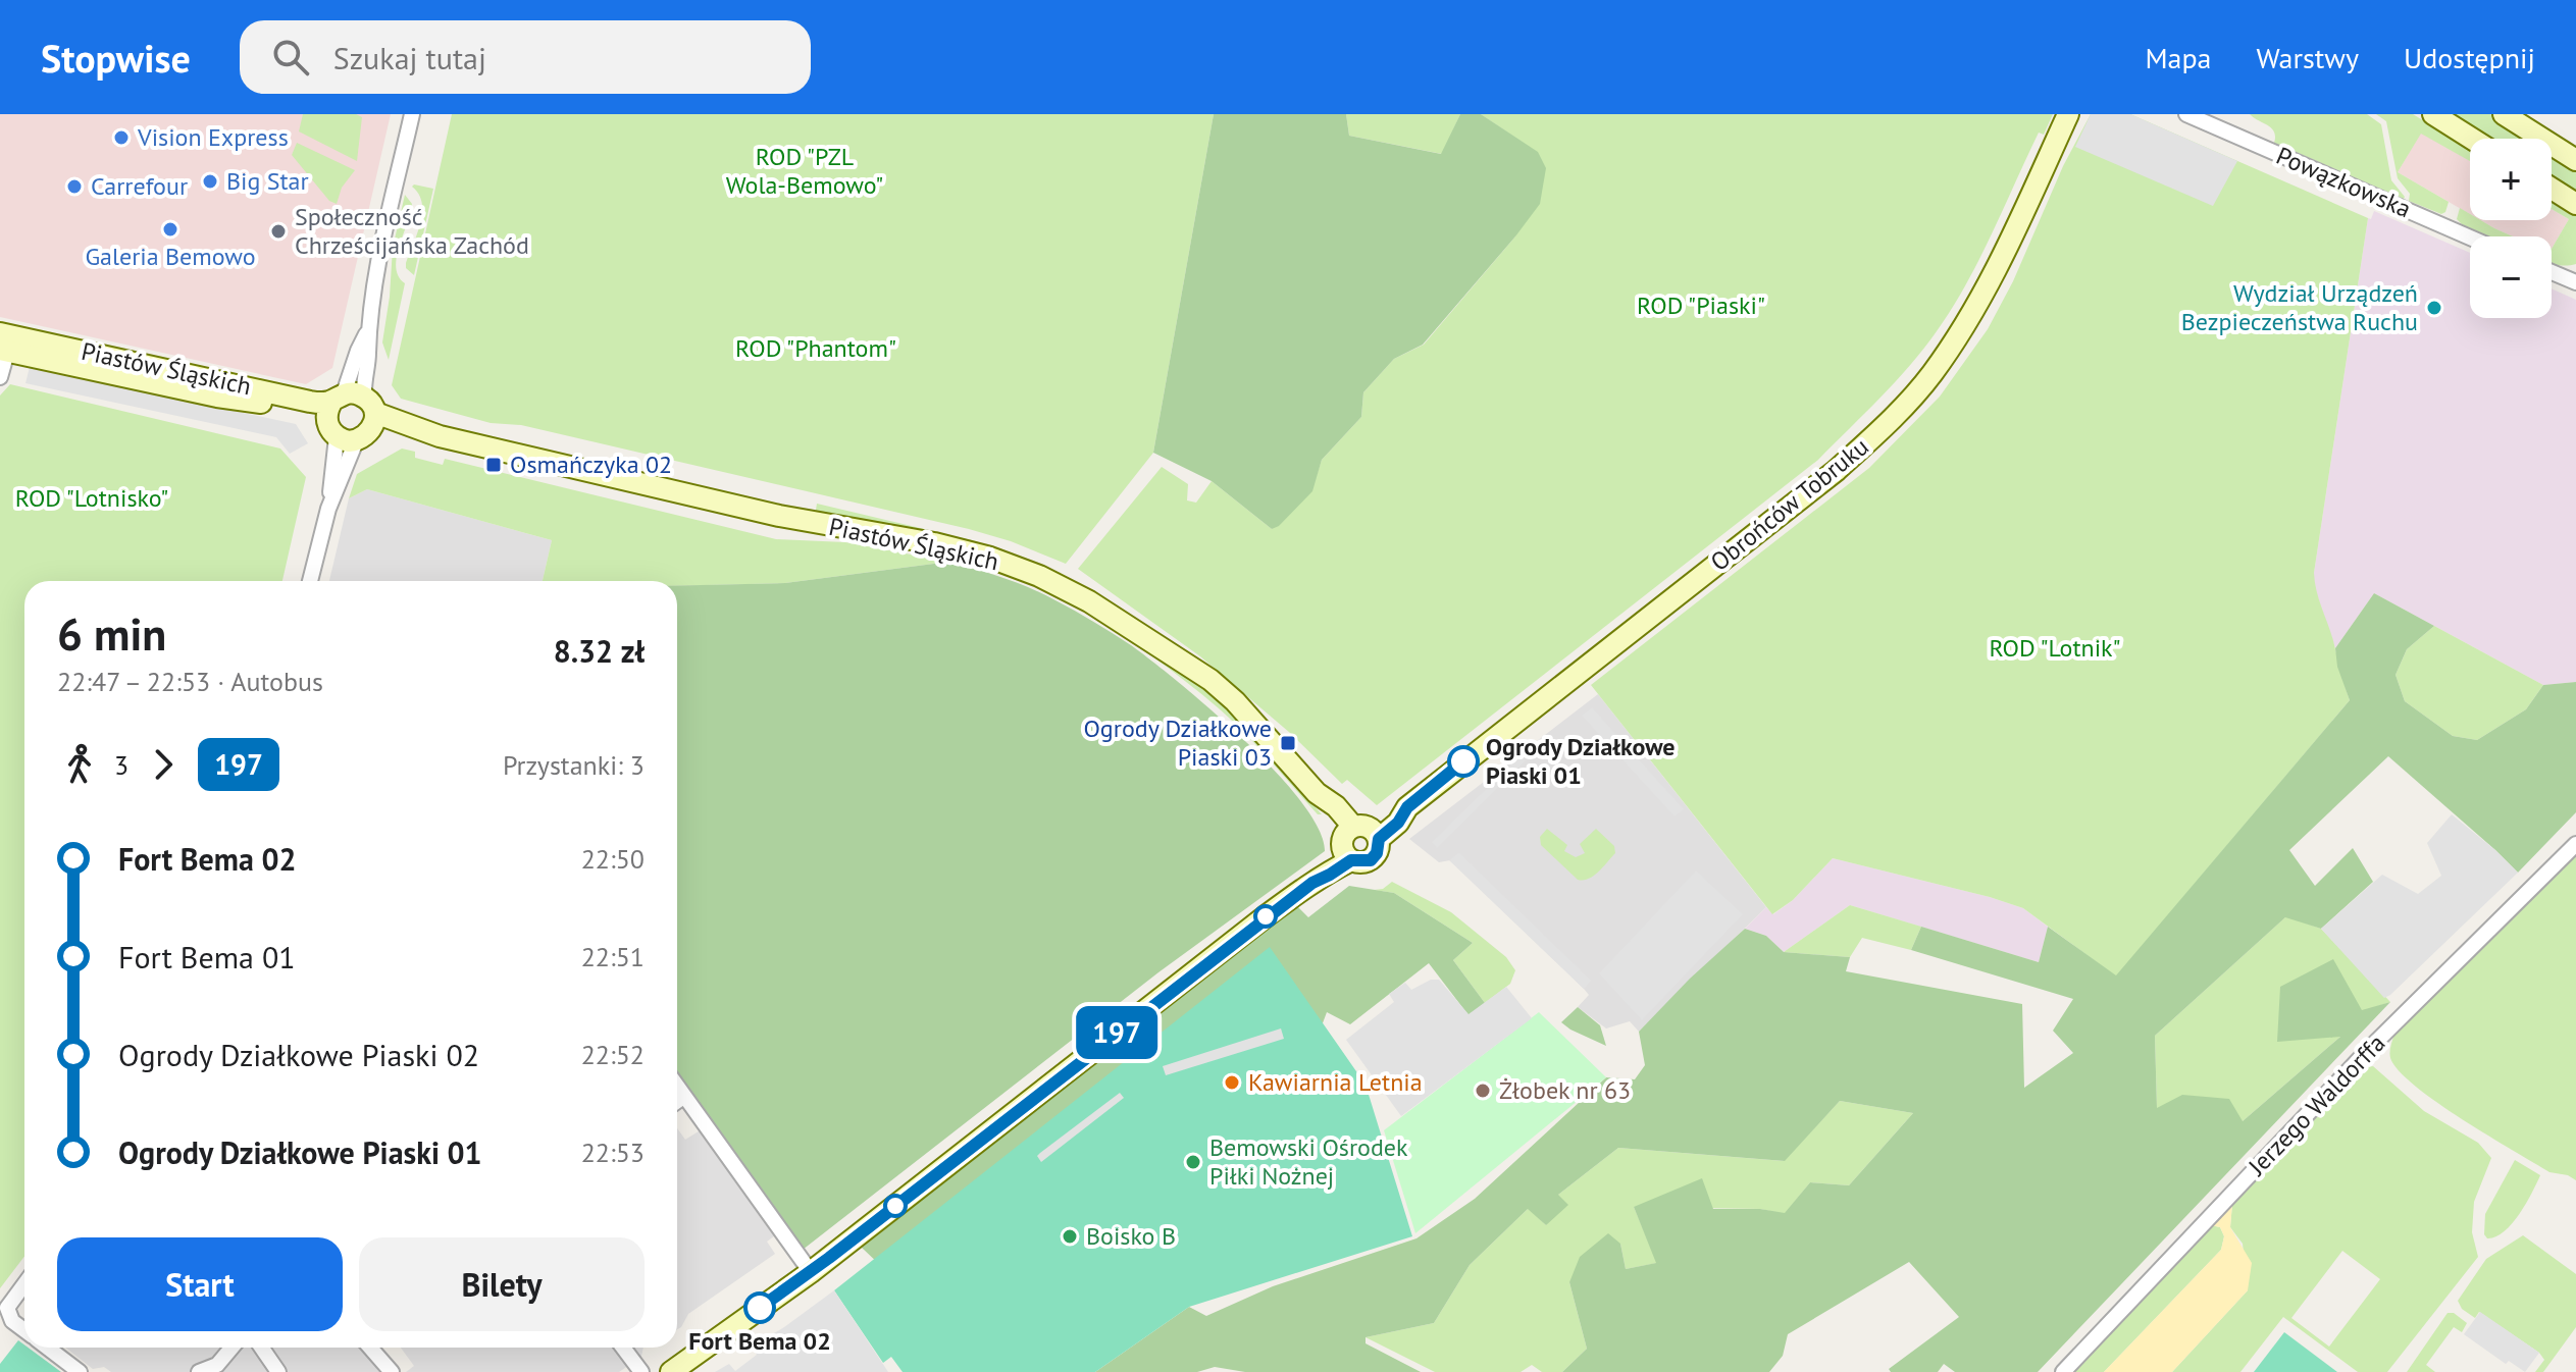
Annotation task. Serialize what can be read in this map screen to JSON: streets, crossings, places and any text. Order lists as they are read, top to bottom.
{
  "streets": {
    "street": [
      "Powązkowska",
      "Piastów Śląskich",
      "Obrońców Tobruku",
      "Jerzego Waldorffa"
    ]
  },
  "crossings": [
    ["Piastów Śląskich", "Obrońców Tobruku"]
  ],
  "parks": [
    "ROD \"PZL Wola-Bemowo\"",
    "ROD \"Piaski\"",
    "ROD \"Phantom\"",
    "ROD \"Lotnisko\"",
    "ROD \"Lotnik\""
  ],
  "places": {
    "other": [
      "Vision Express",
      "Big Star",
      "Carrefour",
      "Galeria Bemowo",
      "Społeczność Chrześcijańska Zachód",
      "Wydział Urządzeń Bezpieczeństwa Ruchu",
      "Ogrody Działkowe Piaski 01",
      "Kawiarnia Letnia",
      "Żłobek nr 63",
      "Bemowski Ośrodek Piłki Nożnej",
      "Boisko B",
      "Fort Bema 02"
    ],
    "transit": ["Osmańczyka 02", "Ogrody Działkowe Piaski 03"]
  },
  "lines": ["bus line 197"],
  "page": {
    "header": "Stopwise",
    "search": "Szukaj tutaj",
    "nav": ["Mapa", "Warstwy", "Udostępnij"],
    "on_map": "197",
    "map_buttons": ["+", "−"],
    "heading": ["6 min", "22:47 – 22:53 · Autobus", "8.32 zł"],
    "legs": ["3", "197", "Przystanki: 3"],
    "list": [
      {
        "name": "Fort Bema 02",
        "value": "22:50"
      },
      {
        "name": "Fort Bema 01",
        "value": "22:51"
      },
      {
        "name": "Ogrody Działkowe Piaski 02",
        "value": "22:52"
      },
      {
        "name": "Ogrody Działkowe Piaski 01",
        "value": "22:53"
      }
    ],
    "buttons": ["Start", "Bilety"]
  }
}
